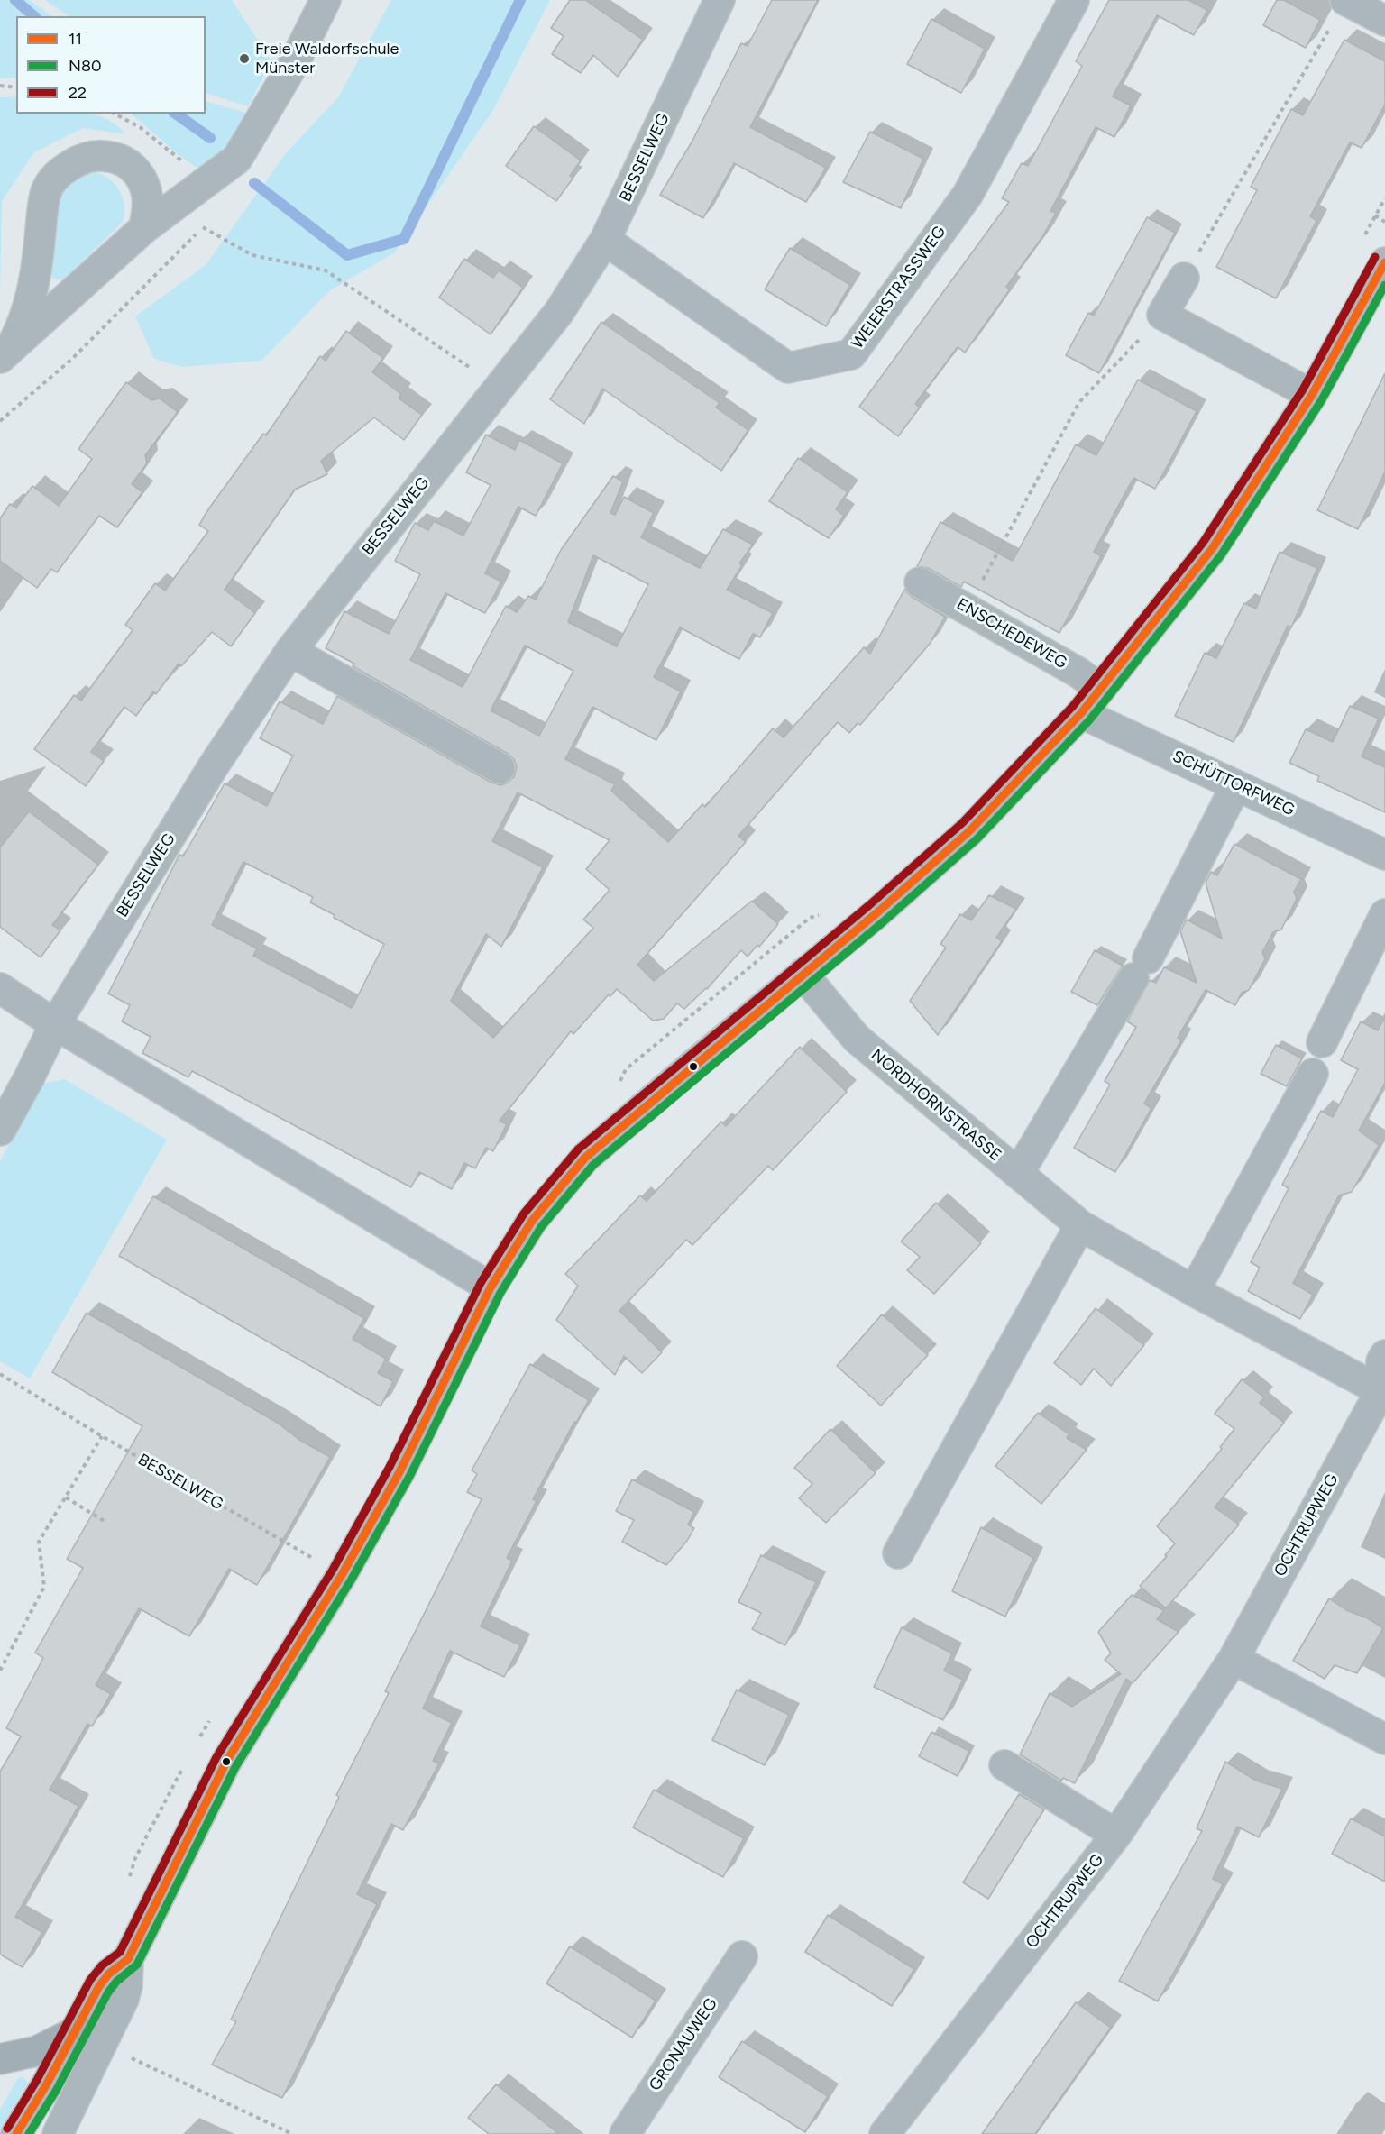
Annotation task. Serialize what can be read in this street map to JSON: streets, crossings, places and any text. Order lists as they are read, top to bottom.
{
  "streets": {
    "street": [
      "BESSELWEG",
      "WEIERSTRASSWEG",
      "ENSCHEDEWEG",
      "SCHÜTTORFWEG",
      "NORDHORNSTRASSE",
      "OCHTRUPWEG",
      "GRONAUWEG"
    ]
  },
  "crossings": [
    ["BESSELWEG", "WEIERSTRASSWEG"],
    ["NORDHORNSTRASSE", "OCHTRUPWEG"]
  ],
  "places": ["Freie Waldorfschule Münster"],
  "lines": ["transit line 22", "transit line 11", "transit line N80"],
  "legend": ["11", "N80", "22"]
}
